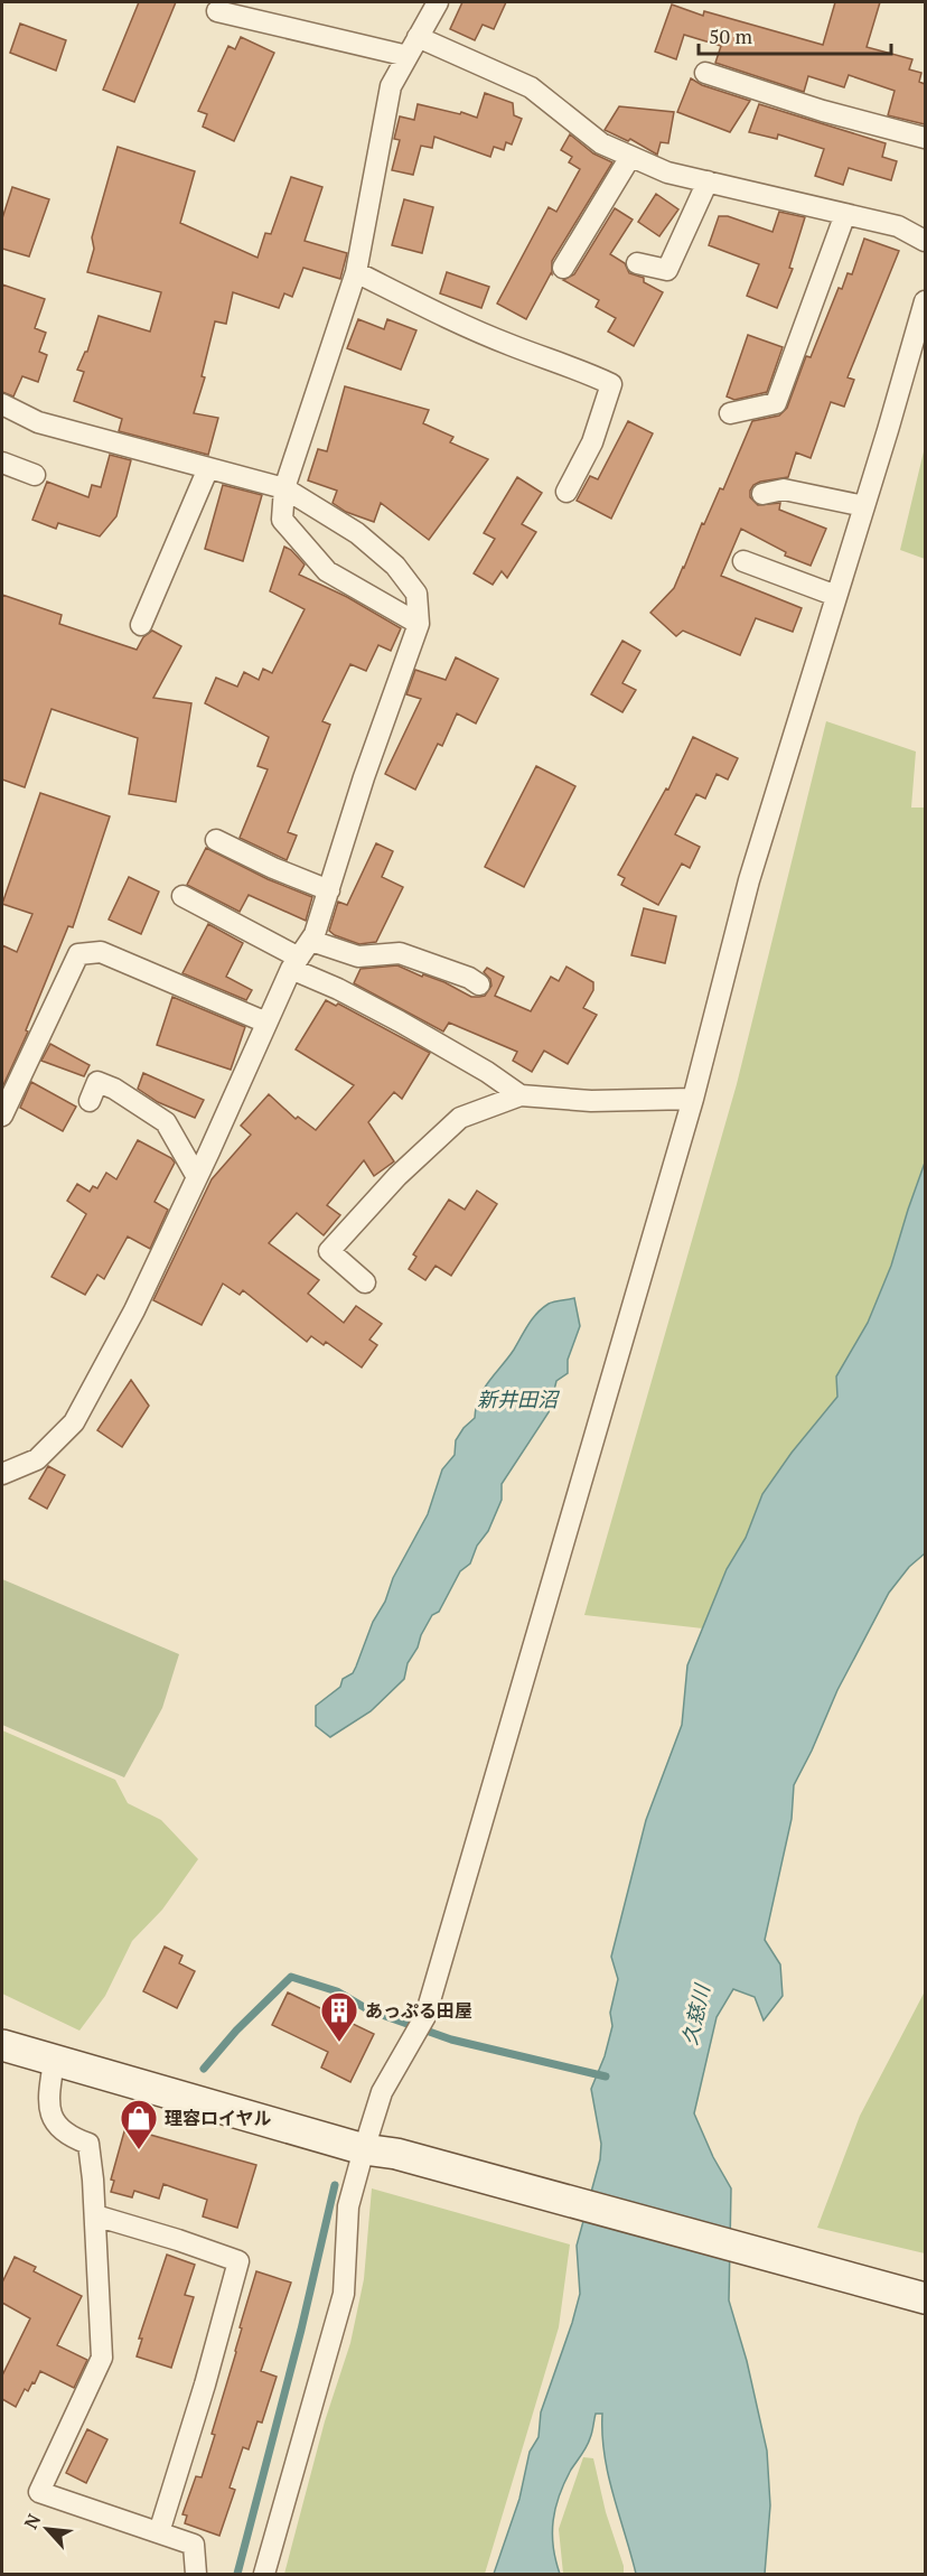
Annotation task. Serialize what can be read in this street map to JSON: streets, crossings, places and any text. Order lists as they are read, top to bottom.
{
  "water": ["新井田沼", "久慈川"],
  "places": {
    "building": ["あっぷる田屋"],
    "shop": ["理容ロイヤル"]
  },
  "scale_bar": "50 m",
  "north": "top left"
}
